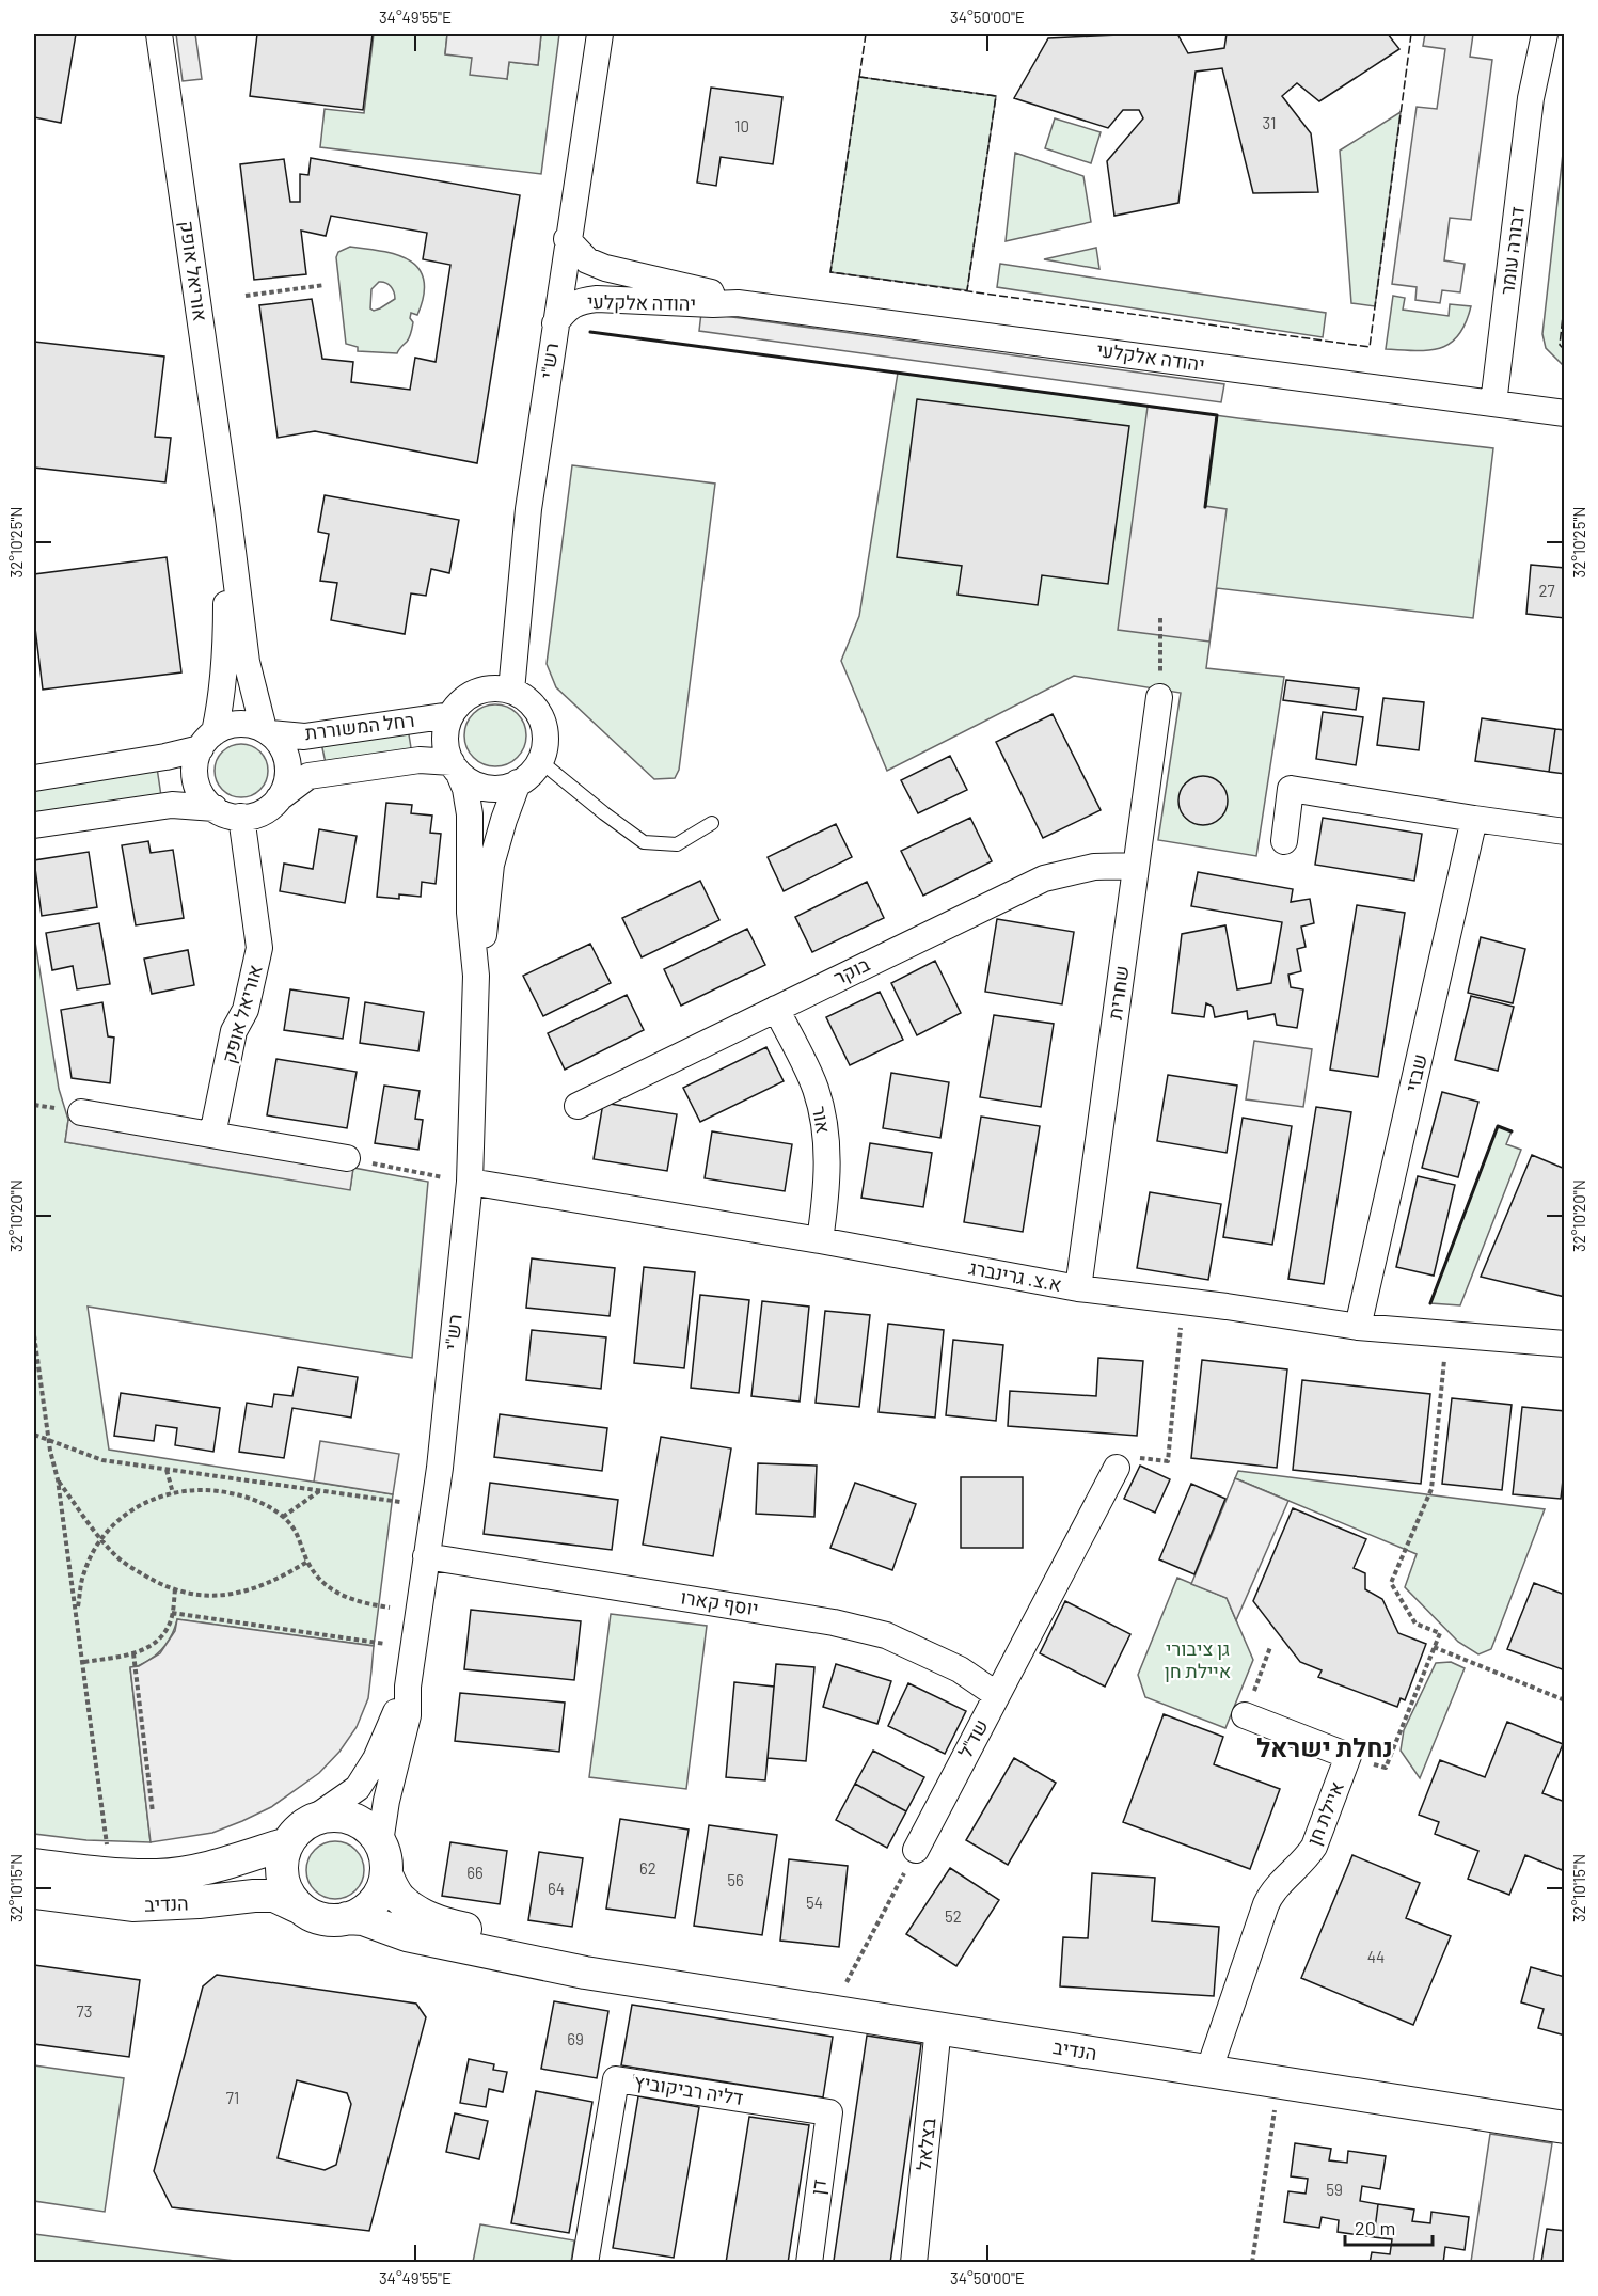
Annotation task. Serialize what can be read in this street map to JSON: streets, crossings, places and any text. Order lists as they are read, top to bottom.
{
  "streets": {
    "street": [
      "דבורה עומר",
      "אוריאל אופק",
      "יהודה אלקלעי",
      "רש\"י",
      "רחל המשוררת",
      "בוקר",
      "שחרית",
      "שבזי",
      "אור",
      "א.צ. גרינברג",
      "יוסף קארו",
      "שד\"ל",
      "איילת חן",
      "הנדיב",
      "'דליה רביקוביץ",
      "בצלאל",
      "דן"
    ]
  },
  "crossings": [
    ["דבורה עומר", "יהודה אלקלעי"],
    ["אוריאל אופק", "רחל המשוררת"],
    ["יהודה אלקלעי", "רש\"י"],
    ["רש\"י", "רחל המשוררת"],
    ["רש\"י", "א.צ. גרינברג"],
    ["רש\"י", "יוסף קארו"],
    ["רש\"י", "הנדיב"],
    ["בוקר", "שחרית"],
    ["בוקר", "אור"],
    ["שחרית", "א.צ. גרינברג"],
    ["שבזי", "א.צ. גרינברג"],
    ["אור", "א.צ. גרינברג"],
    ["יוסף קארו", "שד\"ל"],
    ["איילת חן", "הנדיב"],
    ["הנדיב", "בצלאל"],
    ["'דליה רביקוביץ", "דן"]
  ],
  "districts": ["נחלת ישראל"],
  "parks": ["גן ציבורי איילת חן"],
  "house_numbers": [
    "31",
    "10",
    "27",
    "62",
    "66",
    "56",
    "64",
    "54",
    "52",
    "44",
    "73",
    "69",
    "71",
    "59"
  ],
  "scale_bar": "20 m",
  "coordinates": [
    "34°49'55\"E",
    "34°50'00\"E",
    "32°10'25\"N",
    "32°10'20\"N",
    "32°10'15\"N"
  ]
}
